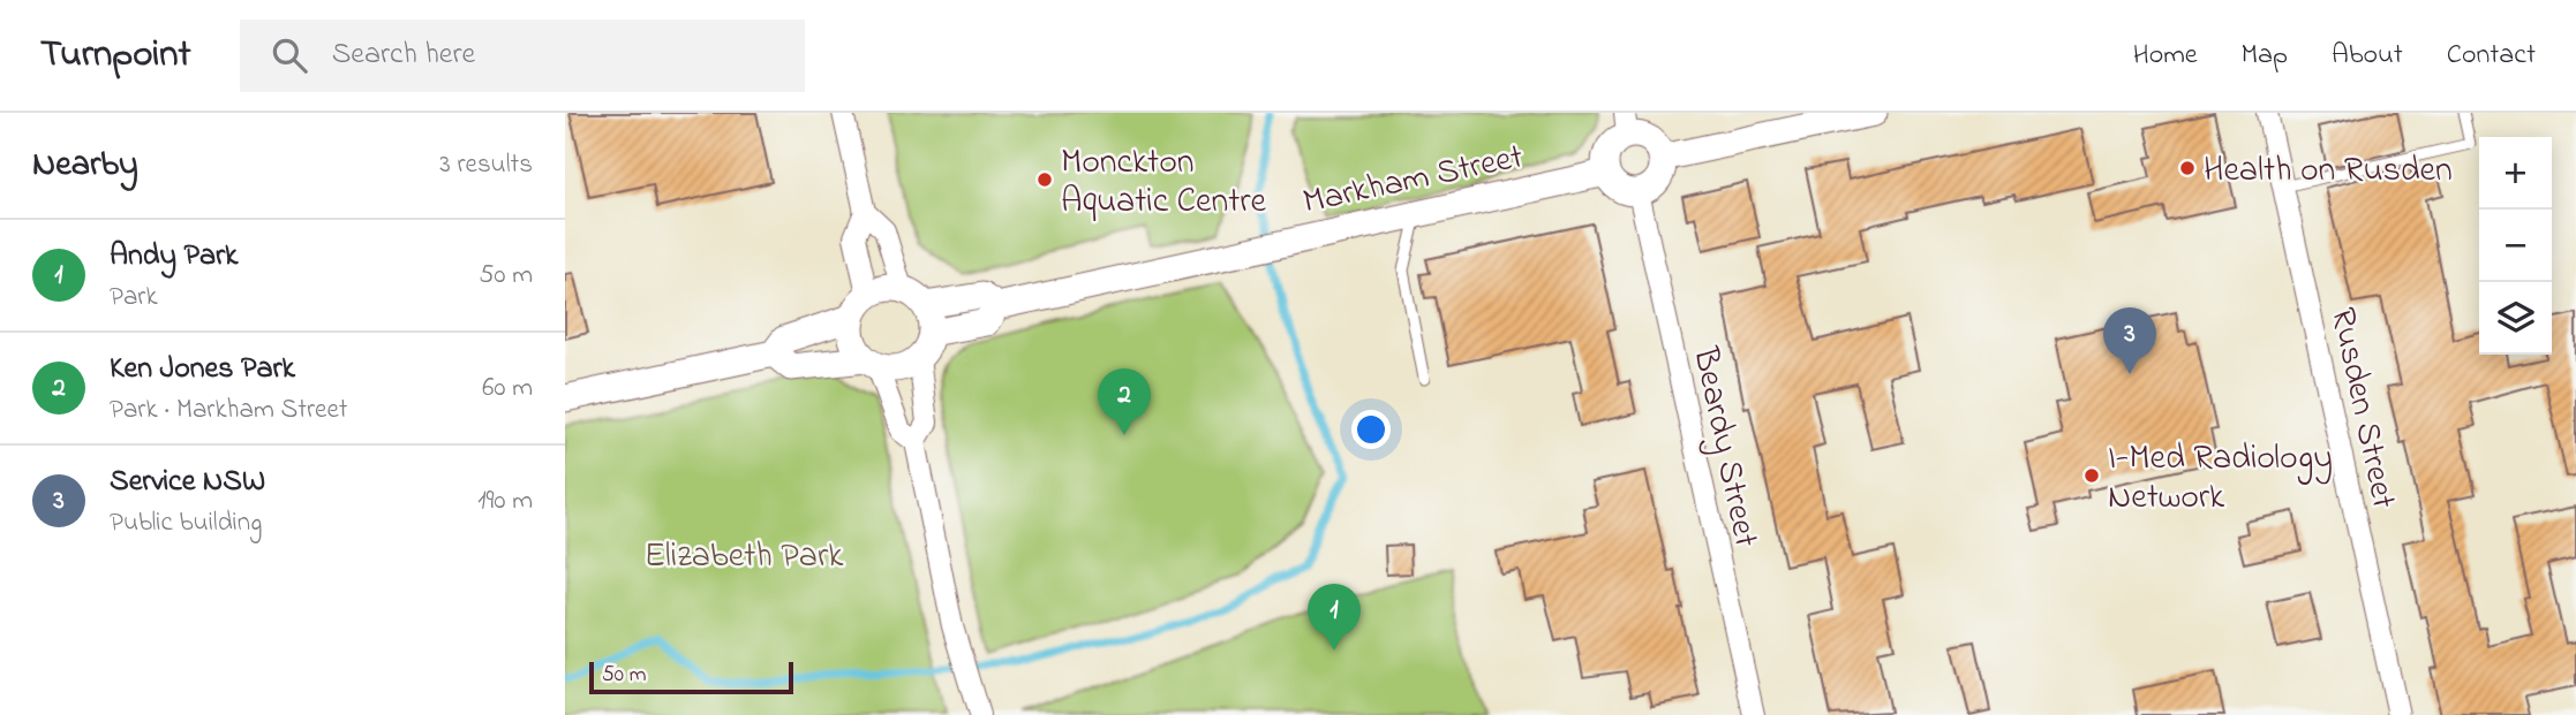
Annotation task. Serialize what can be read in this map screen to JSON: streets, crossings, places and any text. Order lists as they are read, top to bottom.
{
  "streets": {
    "street": ["Markham Street", "Rusden Street", "Beardy Street"]
  },
  "crossings": [
    ["Markham Street", "Beardy Street"]
  ],
  "parks": ["Elizabeth Park"],
  "places": ["Health on Rusden", "Monckton Aquatic Centre", "I-Med Radiology Network"],
  "scale_bar": "50 m",
  "page": {
    "header": "Turnpoint",
    "search": "Search here",
    "nav": [
      "Home",
      "Map",
      "About",
      "Contact"
    ],
    "heading": ["Nearby", "3 results"],
    "map_buttons": ["+", "−"],
    "list": [
      {
        "mark": "1",
        "name": "Andy Park",
        "note": "Park",
        "value": "50 m"
      },
      {
        "mark": "2",
        "name": "Ken Jones Park",
        "note": "Park · Markham Street",
        "value": "60 m"
      },
      {
        "mark": "3",
        "name": "Service NSW",
        "note": "Public building",
        "value": "190 m"
      }
    ],
    "pins": ["3", "2", "1"],
    "scale": "50 m"
  }
}
